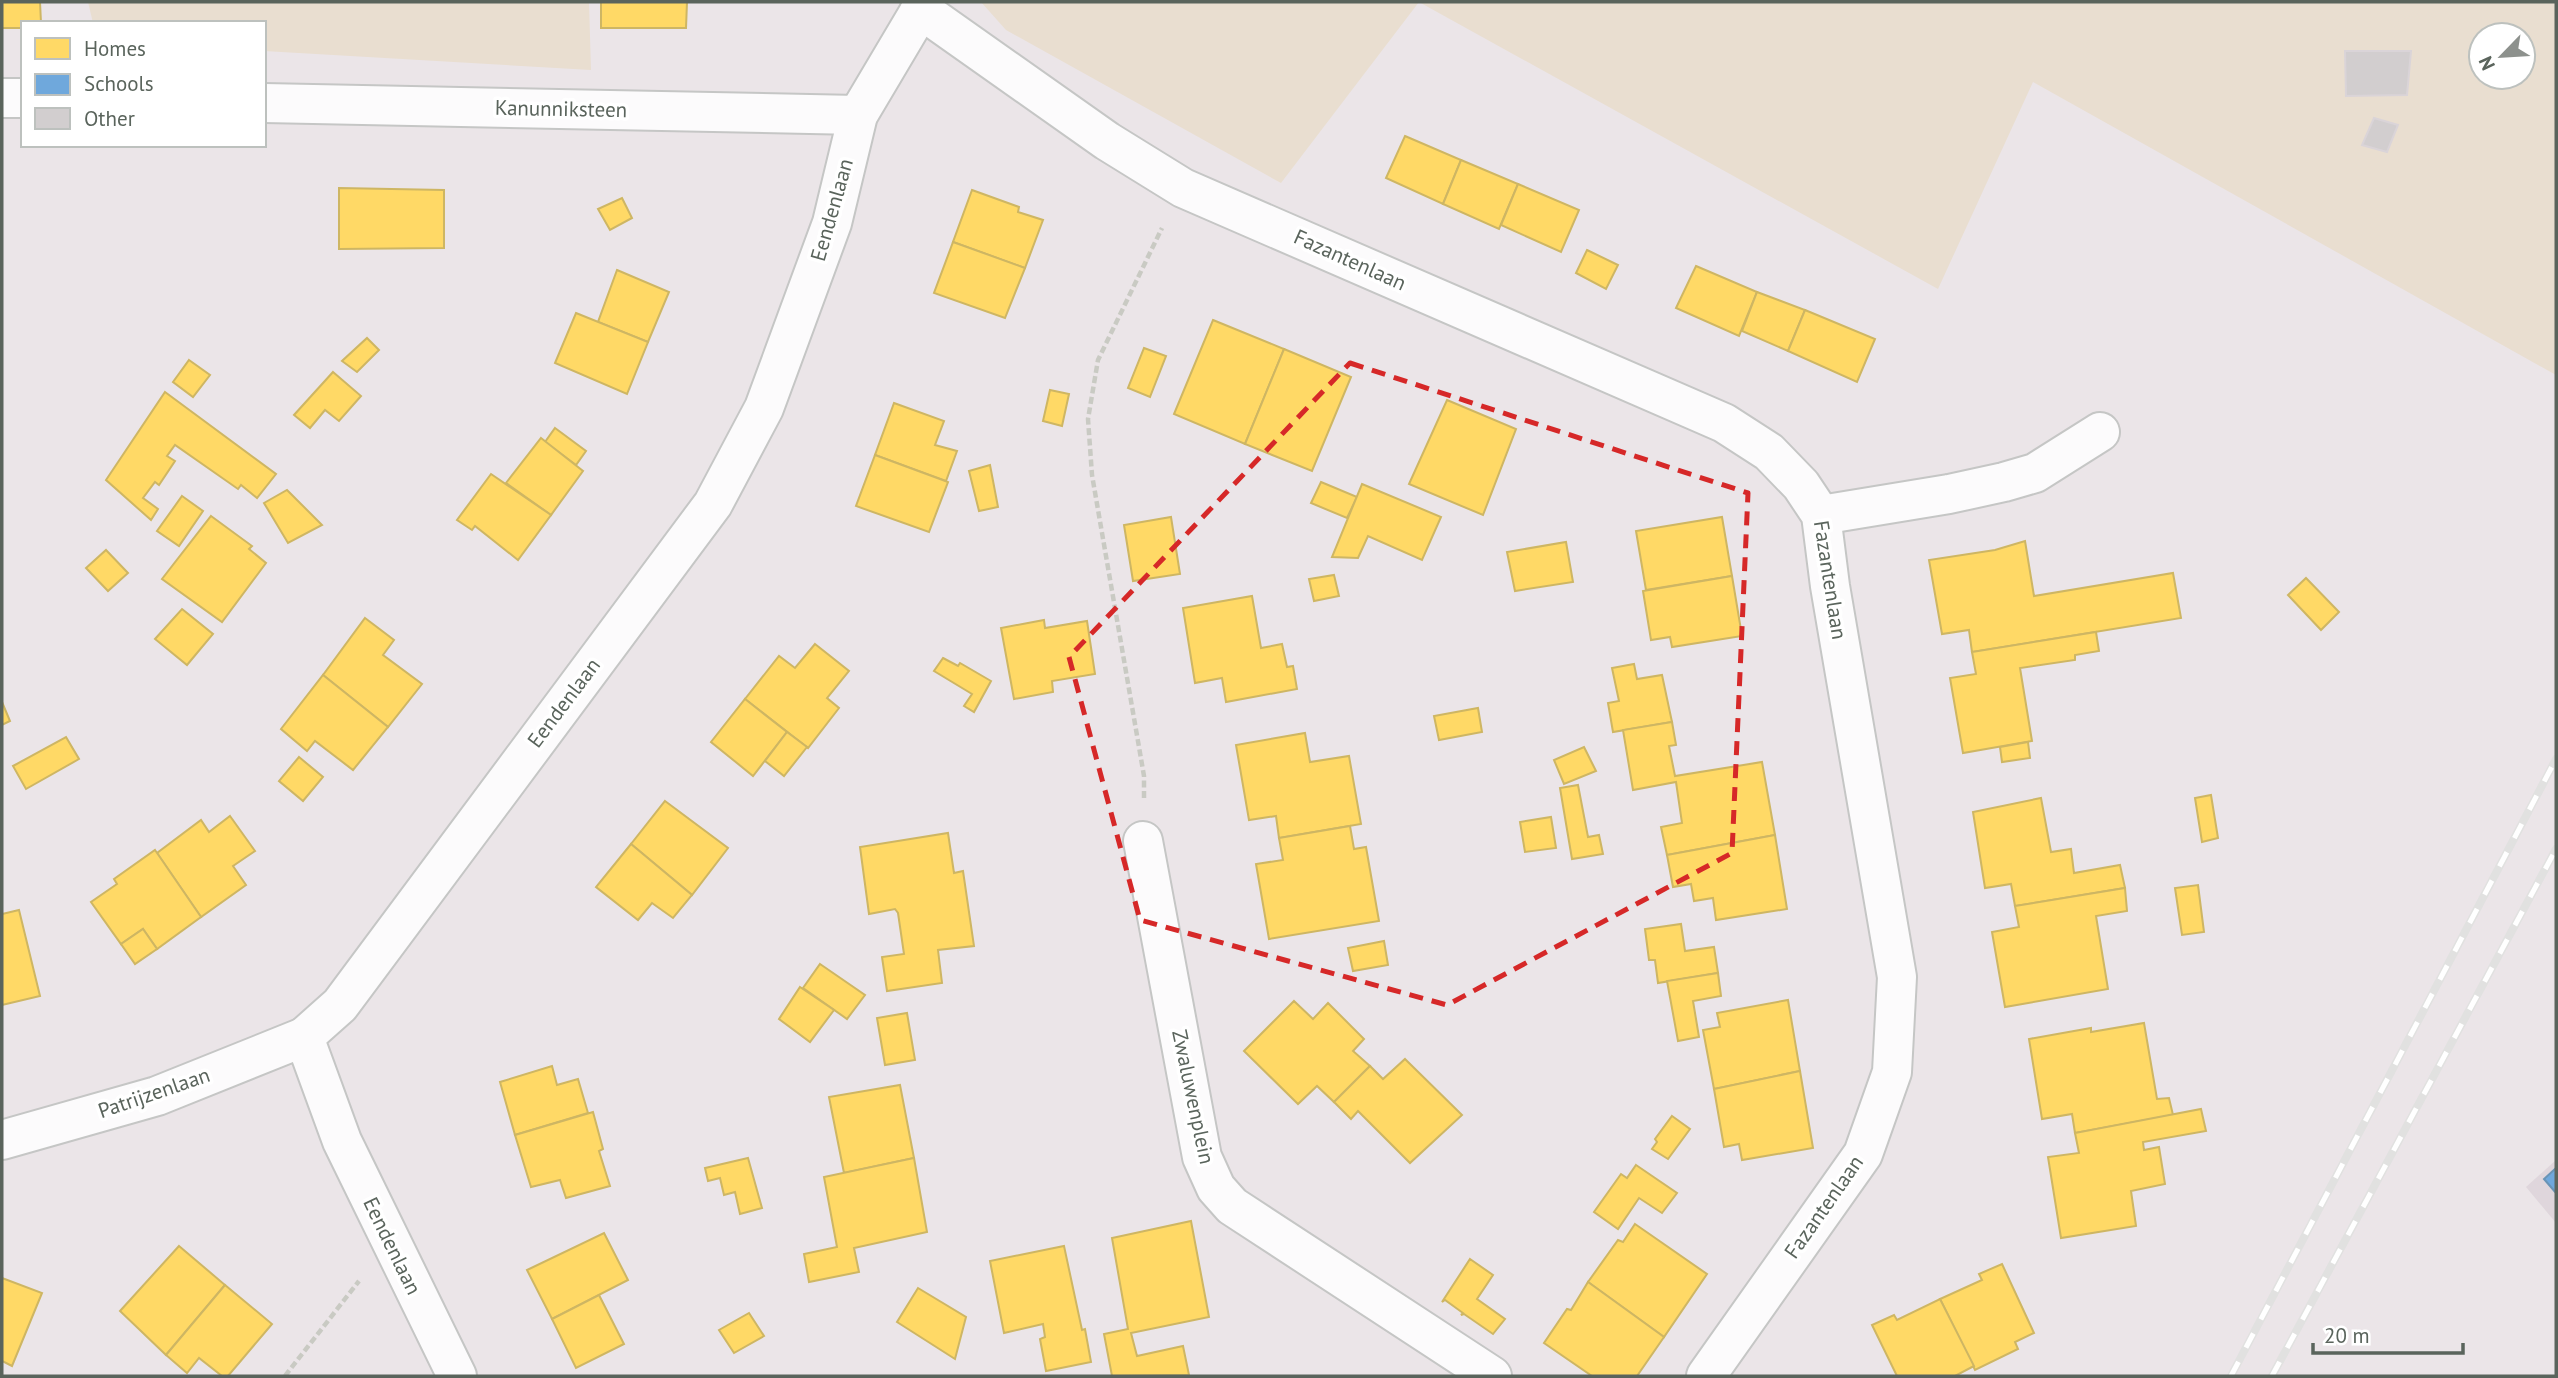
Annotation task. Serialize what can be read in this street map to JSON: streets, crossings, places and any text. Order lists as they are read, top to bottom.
{
  "streets": {
    "street": [
      "Kanunniksteen",
      "Eendenlaan",
      "Fazantenlaan",
      "Patrijzenlaan",
      "Zwaluwenplein"
    ]
  },
  "crossings": [
    ["Kanunniksteen", "Eendenlaan"],
    ["Eendenlaan", "Fazantenlaan"],
    ["Eendenlaan", "Patrijzenlaan"]
  ],
  "legend": ["Homes", "Schools", "Other"],
  "scale_bar": "20 m",
  "north": "bottom left"
}
